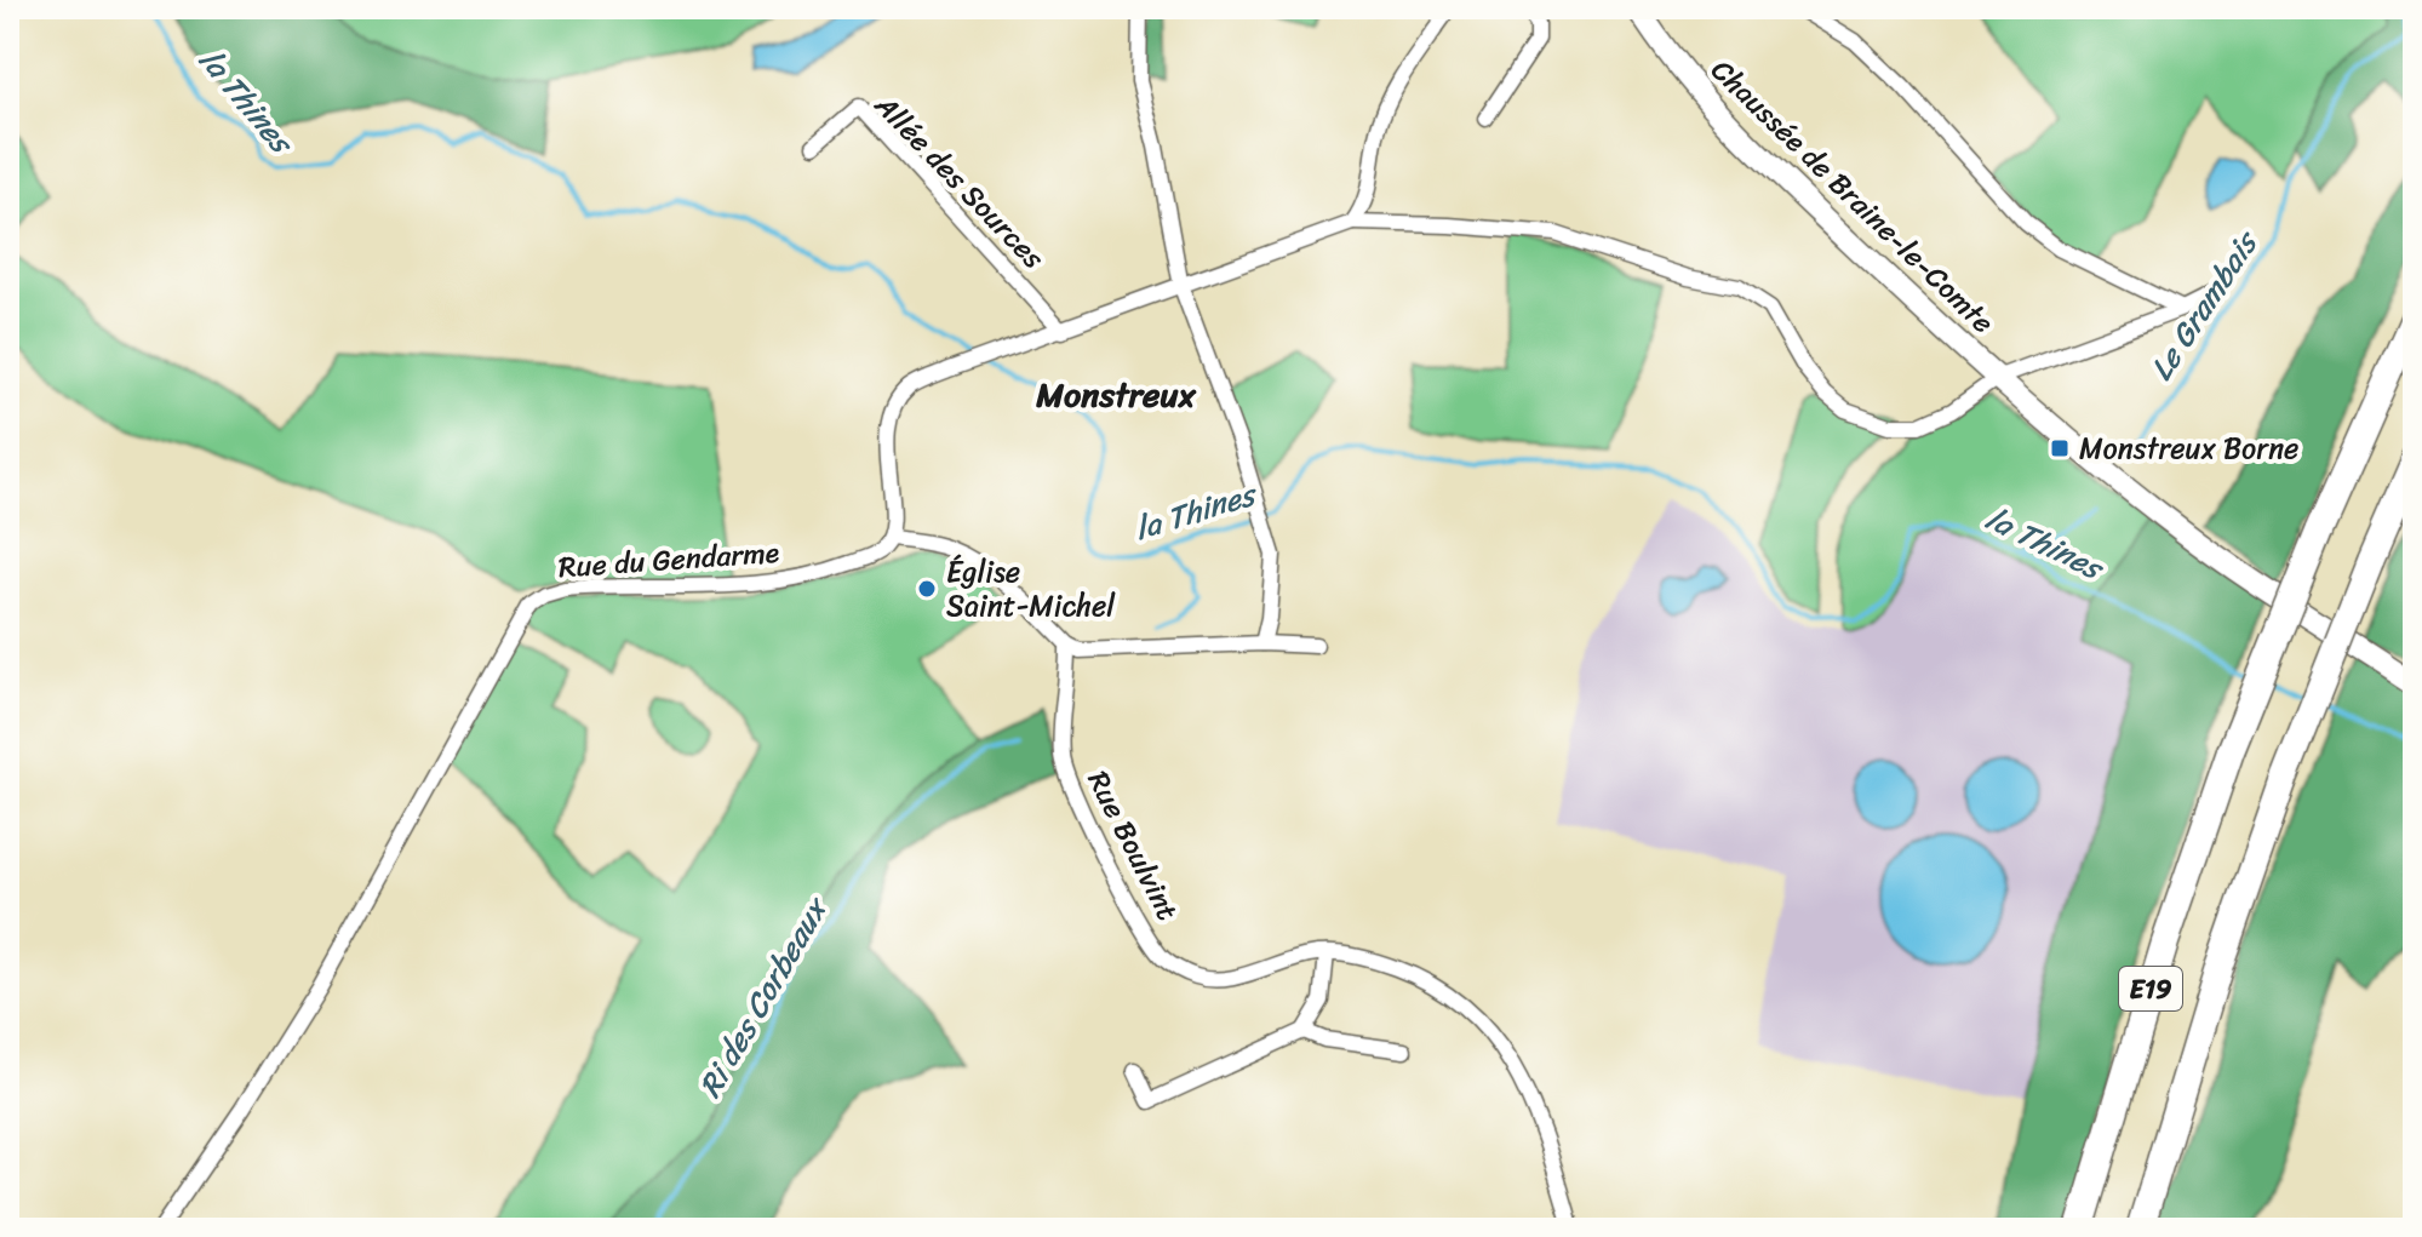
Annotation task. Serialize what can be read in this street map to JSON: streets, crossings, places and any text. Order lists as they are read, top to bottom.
{
  "streets": {
    "highway": ["E19"],
    "main road": ["Chaussée de Braine-le-Comte"],
    "street": ["Allée des Sources", "Rue du Gendarme", "Rue Boulvint"]
  },
  "districts": ["Monstreux"],
  "water": ["la Thines", "Le Grambais", "Ri des Corbeaux"],
  "places": {
    "transit": ["Monstreux Borne"],
    "other": ["Église Saint-Michel"]
  }
}
